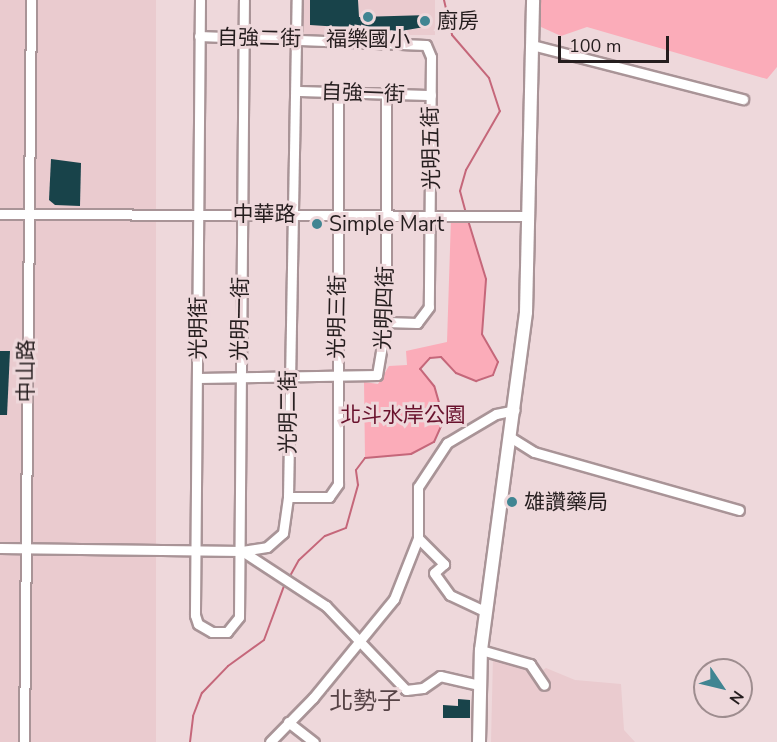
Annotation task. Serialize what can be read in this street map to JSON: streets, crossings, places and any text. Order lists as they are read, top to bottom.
{
  "streets": {
    "street": [
      "自強二街",
      "自強一街",
      "光明五街",
      "中華路",
      "光明四街",
      "光明三街",
      "光明一街",
      "光明街",
      "中山路",
      "光明二街"
    ]
  },
  "crossings": [
    ["自強二街", "光明五街"],
    ["自強二街", "光明一街"],
    ["自強二街", "光明街"],
    ["自強二街", "光明二街"],
    ["自強一街", "光明五街"],
    ["自強一街", "光明四街"],
    ["自強一街", "光明三街"],
    ["自強一街", "光明二街"],
    ["光明五街", "中華路"],
    ["光明五街", "光明四街"],
    ["中華路", "光明四街"],
    ["中華路", "光明三街"],
    ["中華路", "光明一街"],
    ["中華路", "光明街"],
    ["中華路", "中山路"],
    ["中華路", "光明二街"],
    ["光明四街", "光明三街"],
    ["光明四街", "光明一街"],
    ["光明四街", "光明街"],
    ["光明四街", "光明二街"],
    ["光明三街", "光明二街"],
    ["光明一街", "光明街"],
    ["光明一街", "光明二街"],
    ["光明街", "光明二街"],
    ["中山路", "光明二街"]
  ],
  "districts": ["北勢子"],
  "parks": ["北斗水岸公園"],
  "places": [
    "福樂國小",
    "廚房",
    "Simple Mart",
    "雄讚藥局"
  ],
  "scale_bar": "100 m",
  "north": "bottom right"
}
